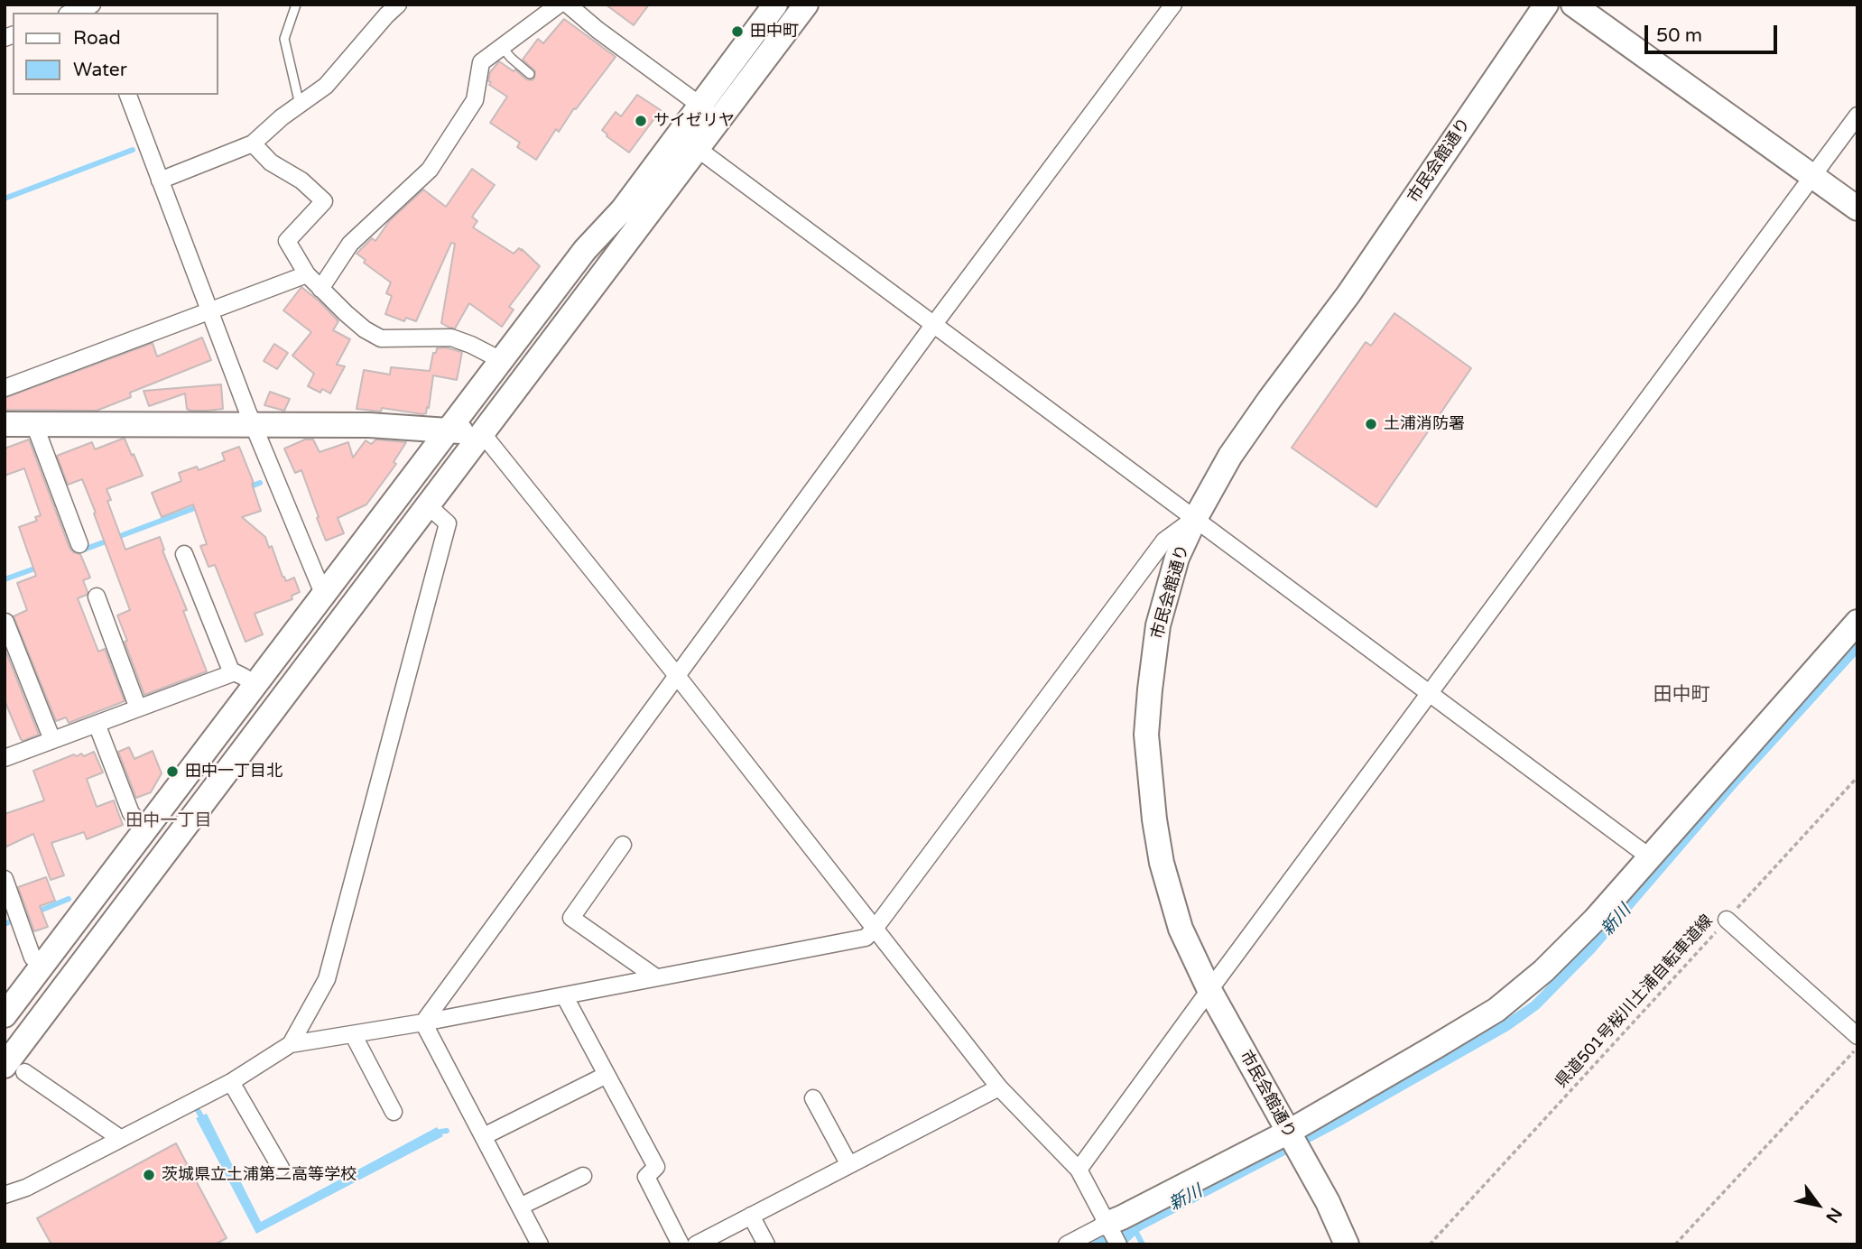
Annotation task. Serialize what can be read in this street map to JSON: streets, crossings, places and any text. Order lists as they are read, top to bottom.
{
  "streets": {
    "street": ["市民会館通り"],
    "path": ["県道501号桜川土浦自転車道線"]
  },
  "districts": ["田中町", "田中一丁目"],
  "water": ["新川"],
  "places": [
    "田中町",
    "サイゼリヤ",
    "土浦消防署",
    "田中一丁目北",
    "茨城県立土浦第二高等学校"
  ],
  "legend": ["Road", "Water"],
  "scale_bar": "50 m",
  "north": "bottom right"
}
